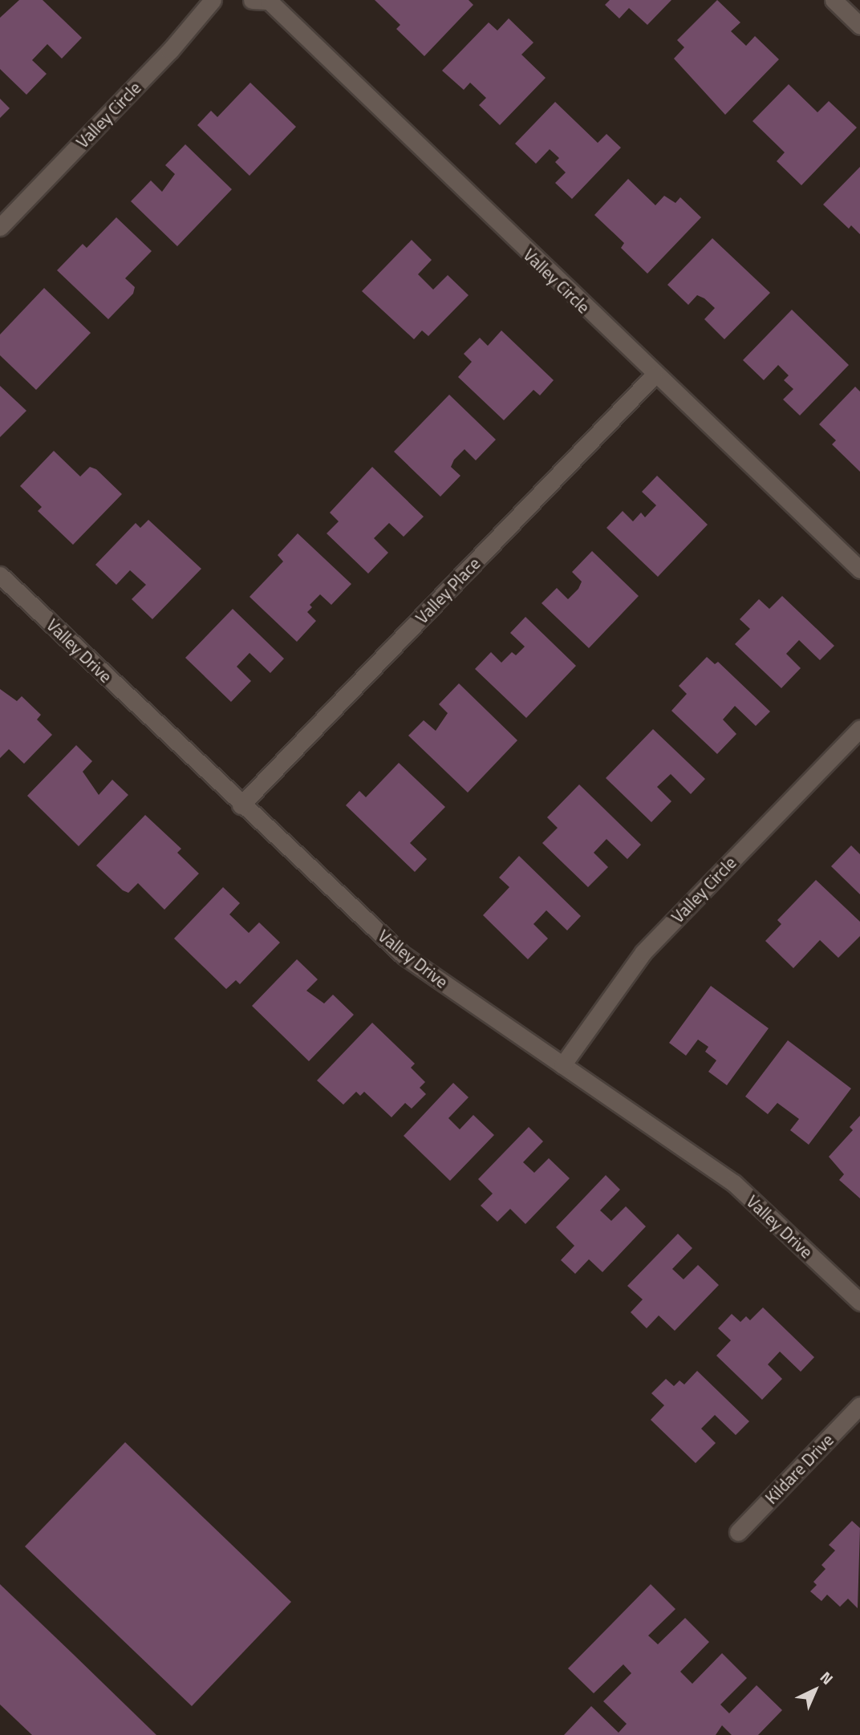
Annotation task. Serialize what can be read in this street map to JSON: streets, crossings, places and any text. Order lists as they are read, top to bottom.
{
  "streets": {
    "street": [
      "Valley Circle",
      "Valley Place",
      "Valley Drive",
      "Kildare Drive"
    ]
  },
  "crossings": [
    ["Valley Circle", "Valley Place"],
    ["Valley Circle", "Valley Drive"],
    ["Valley Place", "Valley Drive"]
  ],
  "north": "top right"
}
